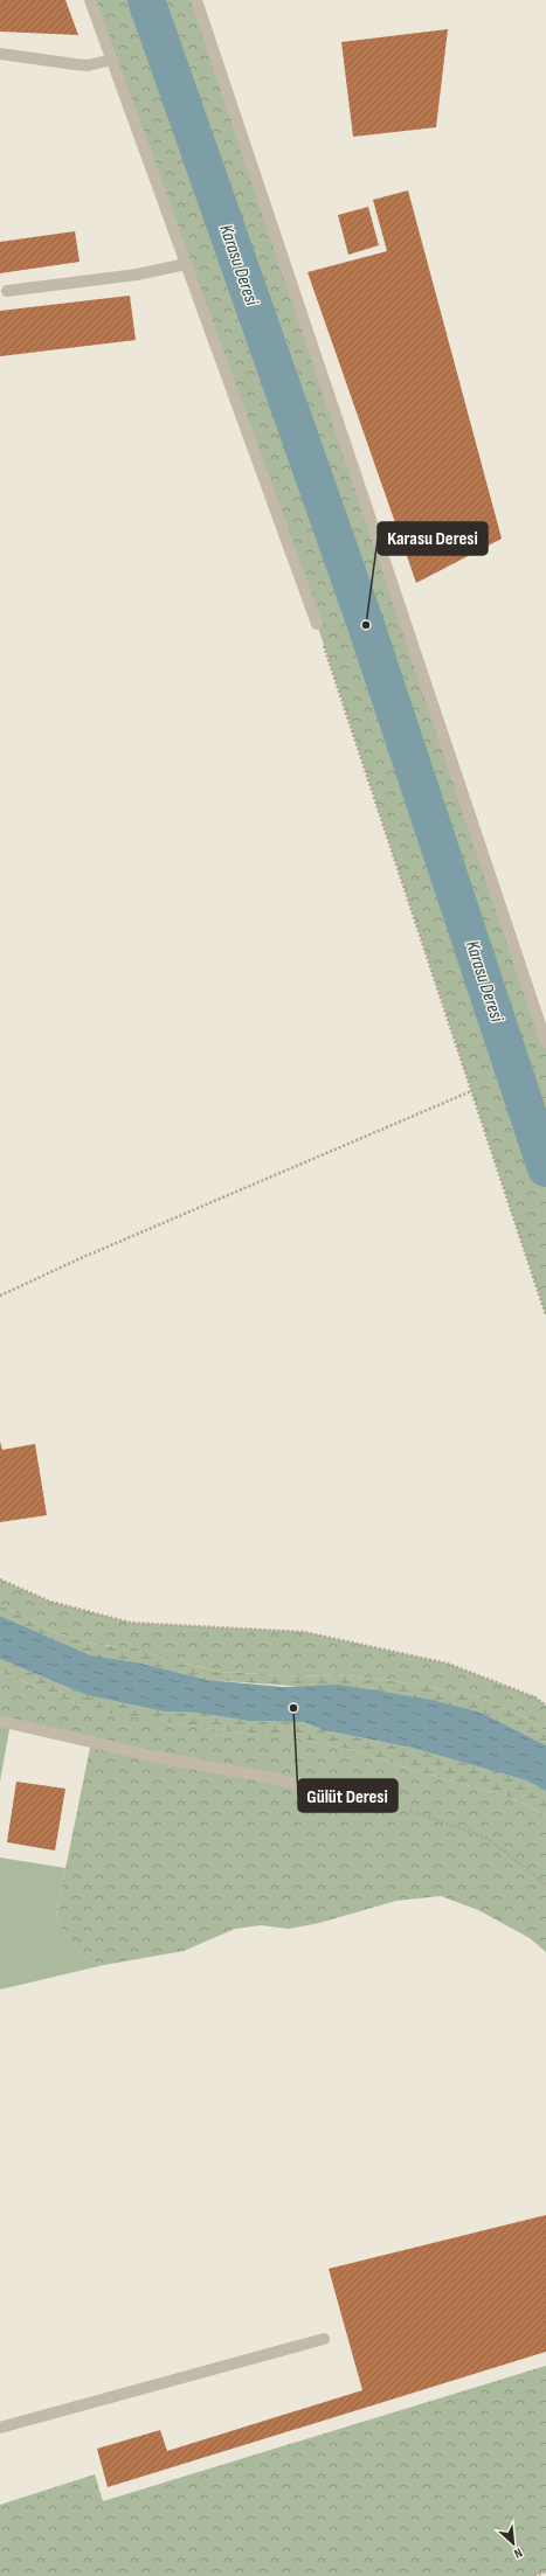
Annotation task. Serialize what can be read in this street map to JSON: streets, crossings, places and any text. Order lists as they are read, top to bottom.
{
  "water": ["Karasu Deresi"],
  "places": ["Karasu Deresi", "Gülüt Deresi"],
  "north": "bottom right"
}
